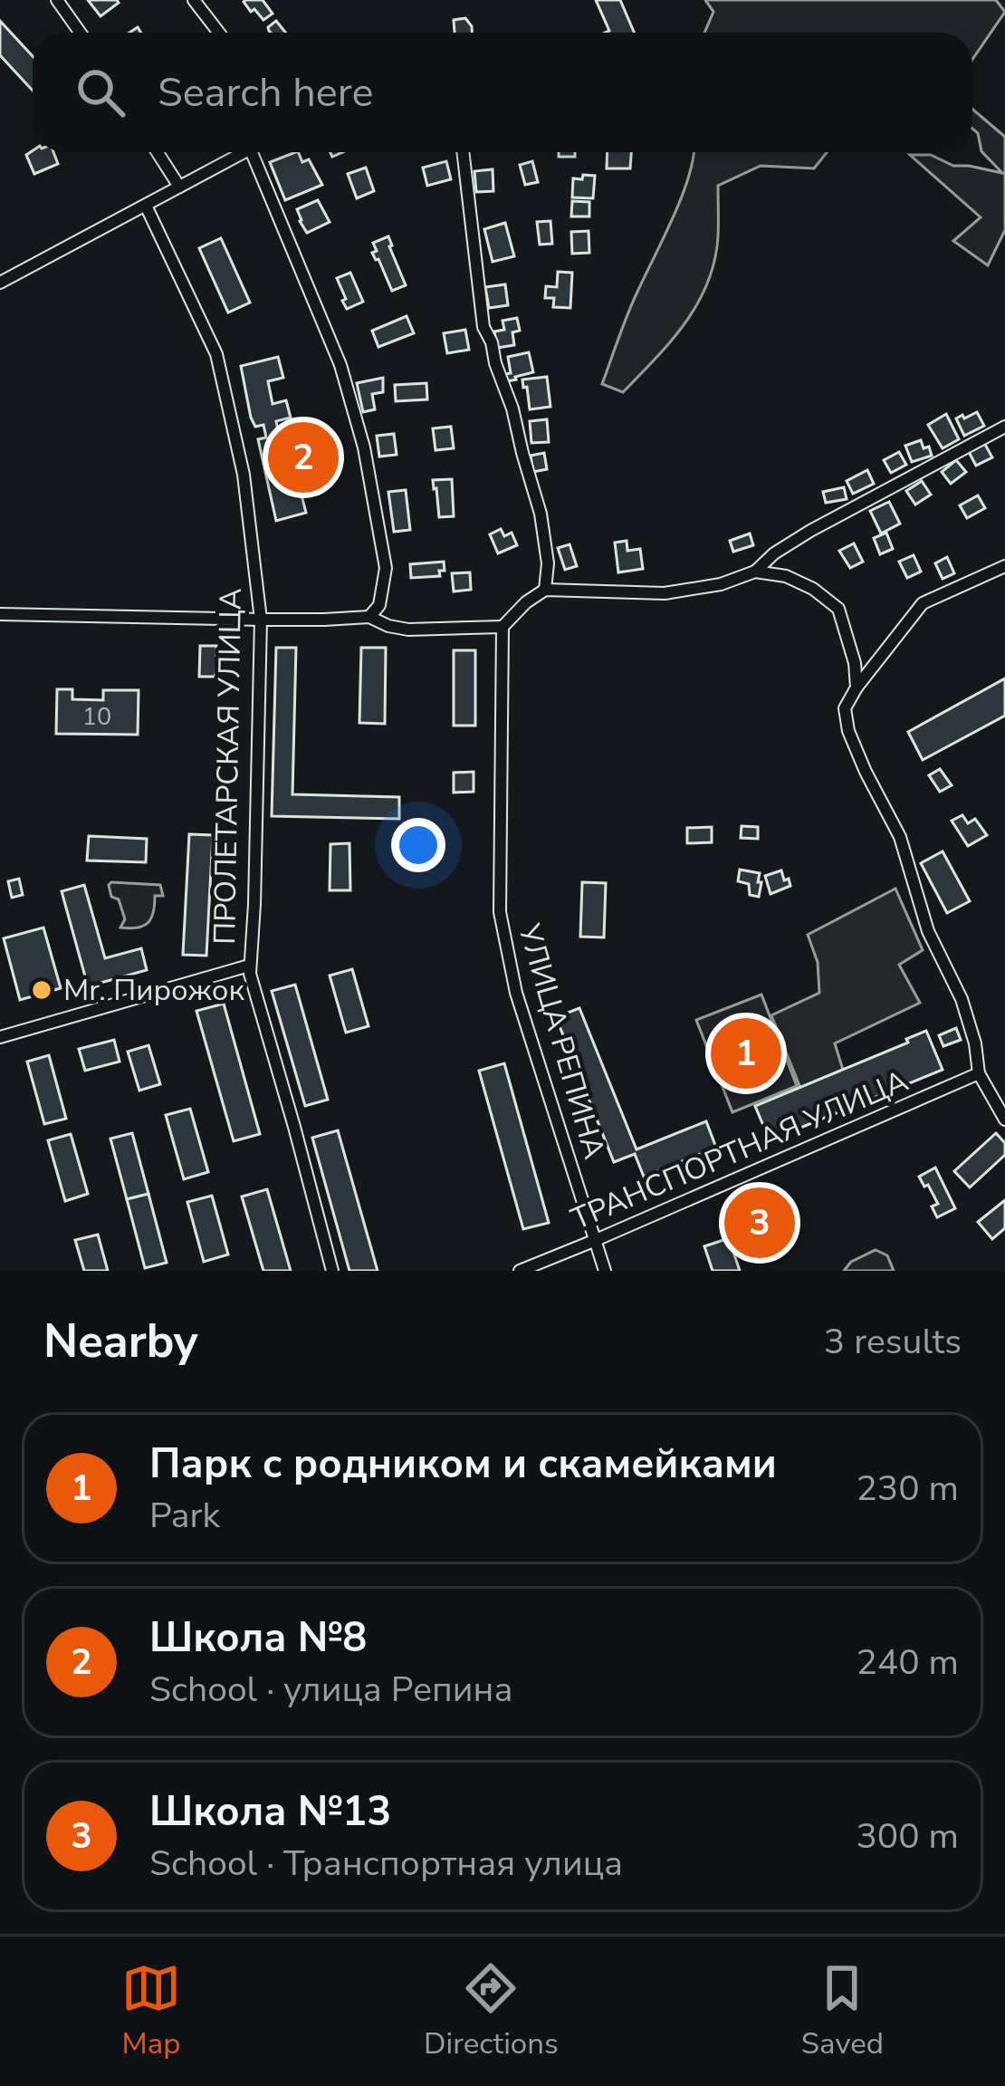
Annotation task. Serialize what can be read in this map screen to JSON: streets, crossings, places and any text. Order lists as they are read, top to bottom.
{
  "streets": {
    "street": ["ПРОЛЕТАРСКАЯ УЛИЦА", "УЛИЦА РЕПИНА", "ТРАНСПОРТНАЯ УЛИЦА"]
  },
  "crossings": [
    ["УЛИЦА РЕПИНА", "ТРАНСПОРТНАЯ УЛИЦА"]
  ],
  "places": ["Mr. Пирожок"],
  "house_numbers": ["10"],
  "page": {
    "search": "Search here",
    "pins": ["2", "1", "3"],
    "heading": ["Nearby", "3 results"],
    "list": [
      {
        "mark": "1",
        "name": "Парк с родником и скамейками",
        "note": "Park",
        "value": "230 m"
      },
      {
        "mark": "2",
        "name": "Школа №8",
        "note": "School · улица Репина",
        "value": "240 m"
      },
      {
        "mark": "3",
        "name": "Школа №13",
        "note": "School · Транспортная улица",
        "value": "300 m"
      }
    ],
    "nav": ["Map", "Directions", "Saved"]
  }
}
